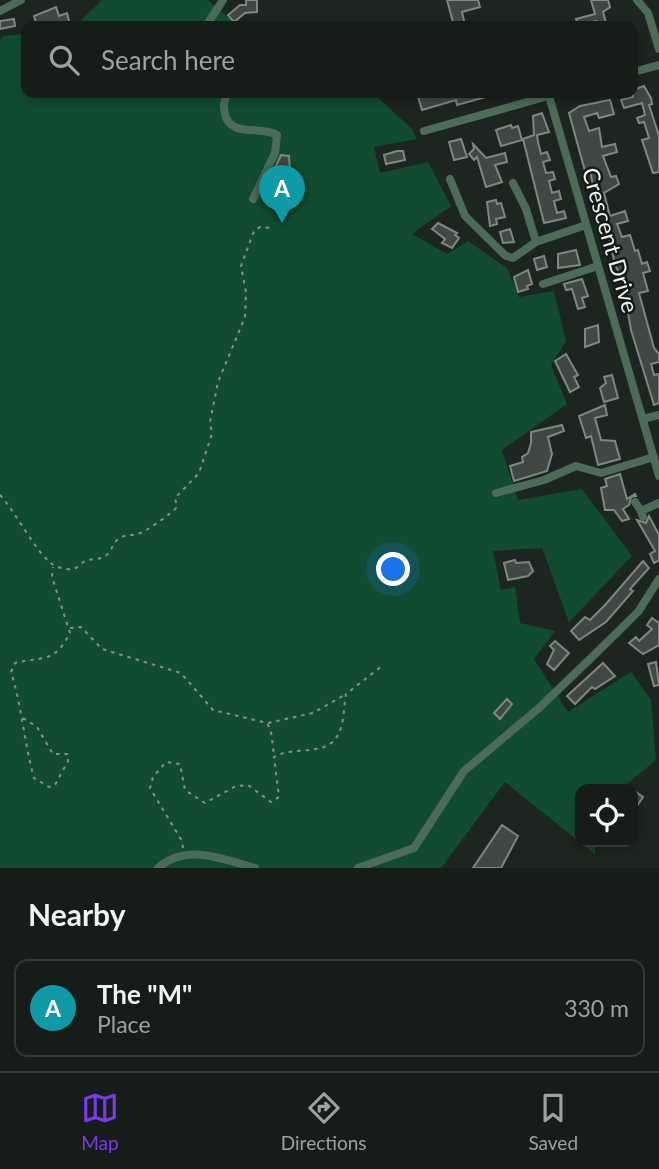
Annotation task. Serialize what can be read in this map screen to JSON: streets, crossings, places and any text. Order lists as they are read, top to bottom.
{
  "streets": {
    "street": ["Crescent Drive"]
  },
  "page": {
    "search": "Search here",
    "pins": "A",
    "heading": "Nearby",
    "list": [
      {
        "mark": "A",
        "name": "The \"M\"",
        "note": "Place",
        "value": "330 m"
      }
    ],
    "nav": ["Map", "Directions", "Saved"]
  }
}
